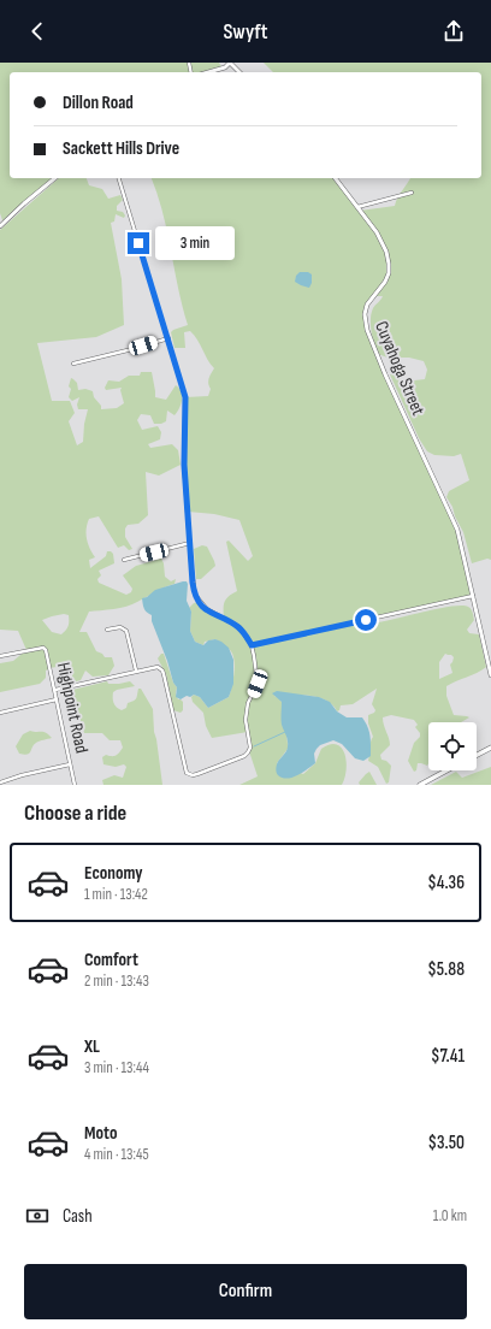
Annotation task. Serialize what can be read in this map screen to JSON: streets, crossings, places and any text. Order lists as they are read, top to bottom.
{
  "streets": {
    "street": ["Cuyahoga Street", "Highpoint Road"]
  },
  "page": {
    "header": "Swyft",
    "banner": ["Dillon Road", "Sackett Hills Drive"],
    "bubble": "3 min",
    "heading": "Choose a ride",
    "list": [
      {
        "name": "Economy",
        "note": "1 min · 13:42",
        "value": "$4.36"
      },
      {
        "name": "Comfort",
        "note": "2 min · 13:43",
        "value": "$5.88"
      },
      {
        "name": "XL",
        "note": "3 min · 13:44",
        "value": "$7.41"
      },
      {
        "name": "Moto",
        "note": "4 min · 13:45",
        "value": "$3.50"
      }
    ],
    "pay": ["Cash", "1.0 km"],
    "buttons": "Confirm"
  }
}
